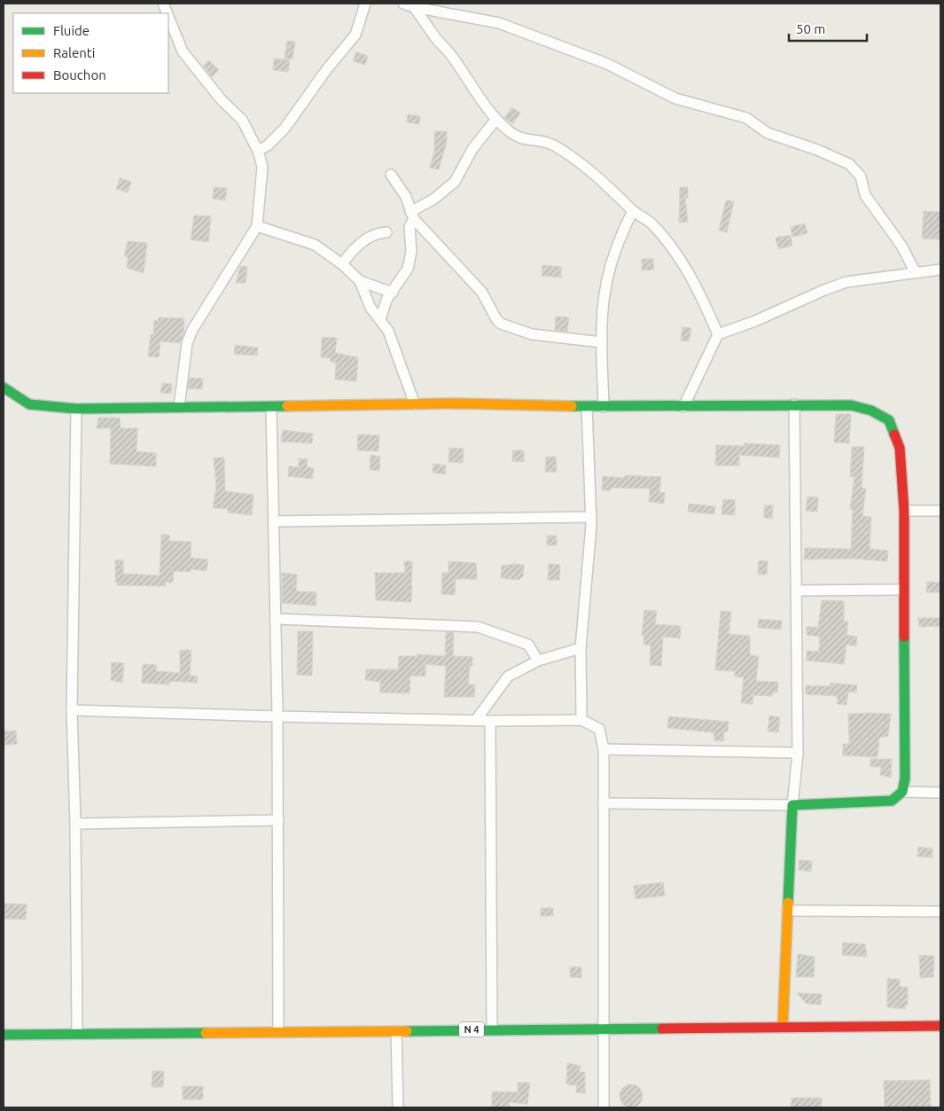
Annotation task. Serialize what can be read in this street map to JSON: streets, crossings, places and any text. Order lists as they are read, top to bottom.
{
  "streets": {
    "main road": ["N 4"]
  },
  "legend": ["Fluide", "Ralenti", "Bouchon"],
  "scale_bar": "50 m"
}
